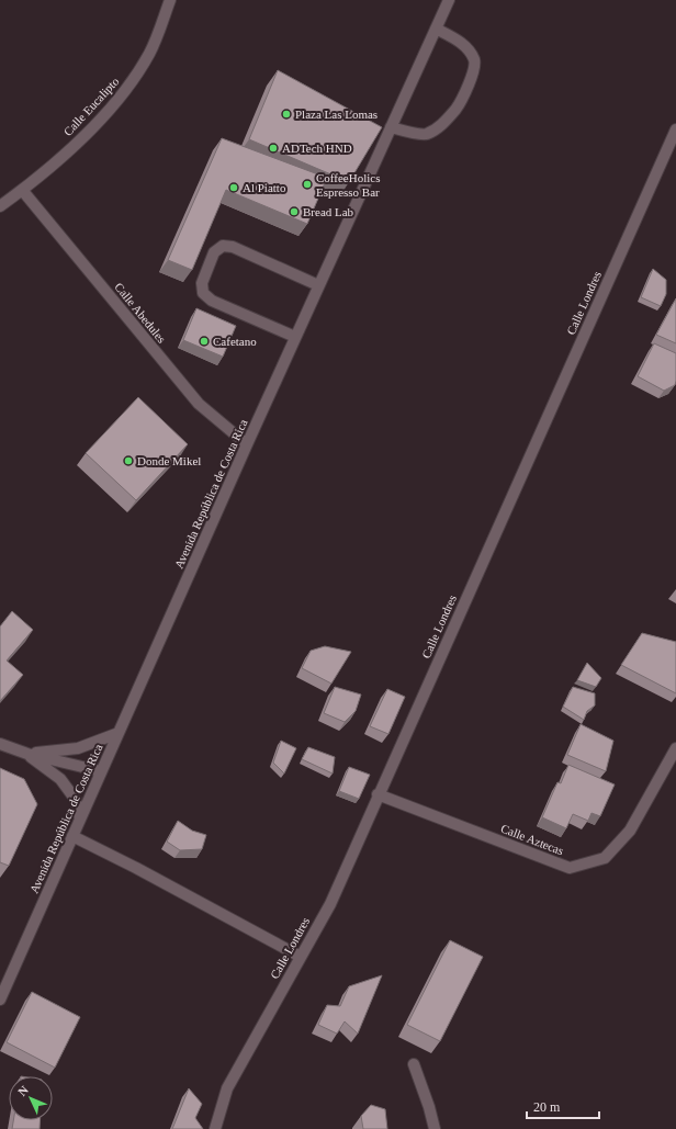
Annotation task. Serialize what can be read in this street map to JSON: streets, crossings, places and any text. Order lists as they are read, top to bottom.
{
  "streets": {
    "street": [
      "Calle Eucalipto",
      "Calle Londres",
      "Calle Abedules",
      "Avenida República de Costa Rica",
      "Calle Aztecas"
    ]
  },
  "crossings": [
    ["Calle Eucalipto", "Calle Abedules"],
    ["Calle Londres", "Calle Aztecas"],
    ["Calle Abedules", "Avenida República de Costa Rica"]
  ],
  "places": [
    "Plaza Las Lomas",
    "ADTech HND",
    "CoffeeHolics Espresso Bar",
    "Al Piatto",
    "Bread Lab",
    "Cafetano",
    "Donde Mikel"
  ],
  "scale_bar": "20 m",
  "north": "top left"
}
